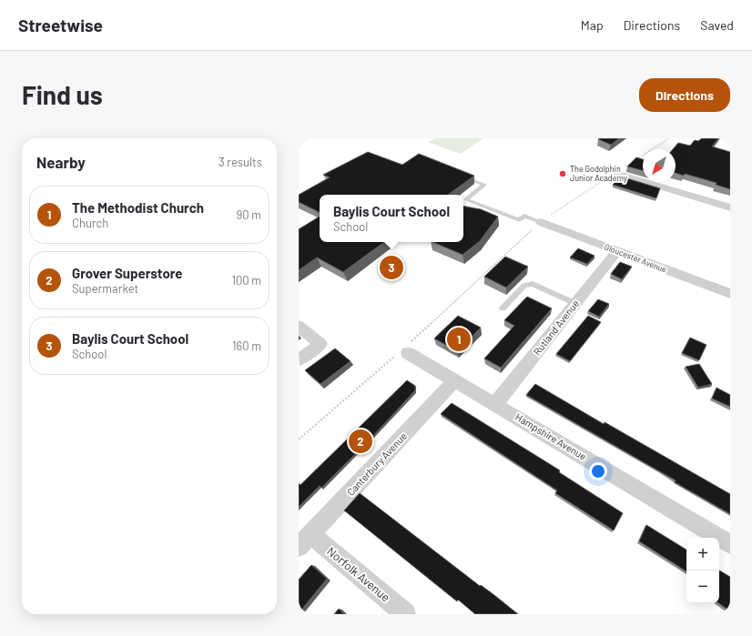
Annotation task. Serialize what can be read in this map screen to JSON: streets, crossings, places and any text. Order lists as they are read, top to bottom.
{
  "streets": {
    "street": [
      "Gloucester Avenue",
      "Rutland Avenue",
      "Hampshire Avenue",
      "Canterbury Avenue",
      "Norfolk Avenue"
    ]
  },
  "crossings": [
    ["Gloucester Avenue", "Rutland Avenue"],
    ["Rutland Avenue", "Hampshire Avenue"],
    ["Hampshire Avenue", "Canterbury Avenue"],
    ["Canterbury Avenue", "Norfolk Avenue"]
  ],
  "places": ["The Godolphin Junior Academy"],
  "north": "bottom left",
  "page": {
    "header": "Streetwise",
    "nav": ["Map", "Directions", "Saved"],
    "buttons": "Directions",
    "title": "Find us",
    "heading": ["Nearby", "3 results"],
    "list": [
      {
        "mark": "1",
        "name": "The Methodist Church",
        "note": "Church",
        "value": "90 m"
      },
      {
        "mark": "2",
        "name": "Grover Superstore",
        "note": "Supermarket",
        "value": "100 m"
      },
      {
        "mark": "3",
        "name": "Baylis Court School",
        "note": "School",
        "value": "160 m"
      }
    ],
    "popup": ["Baylis Court School", "School"],
    "pins": ["3", "1", "2"],
    "map_buttons": ["+", "−"]
  }
}
